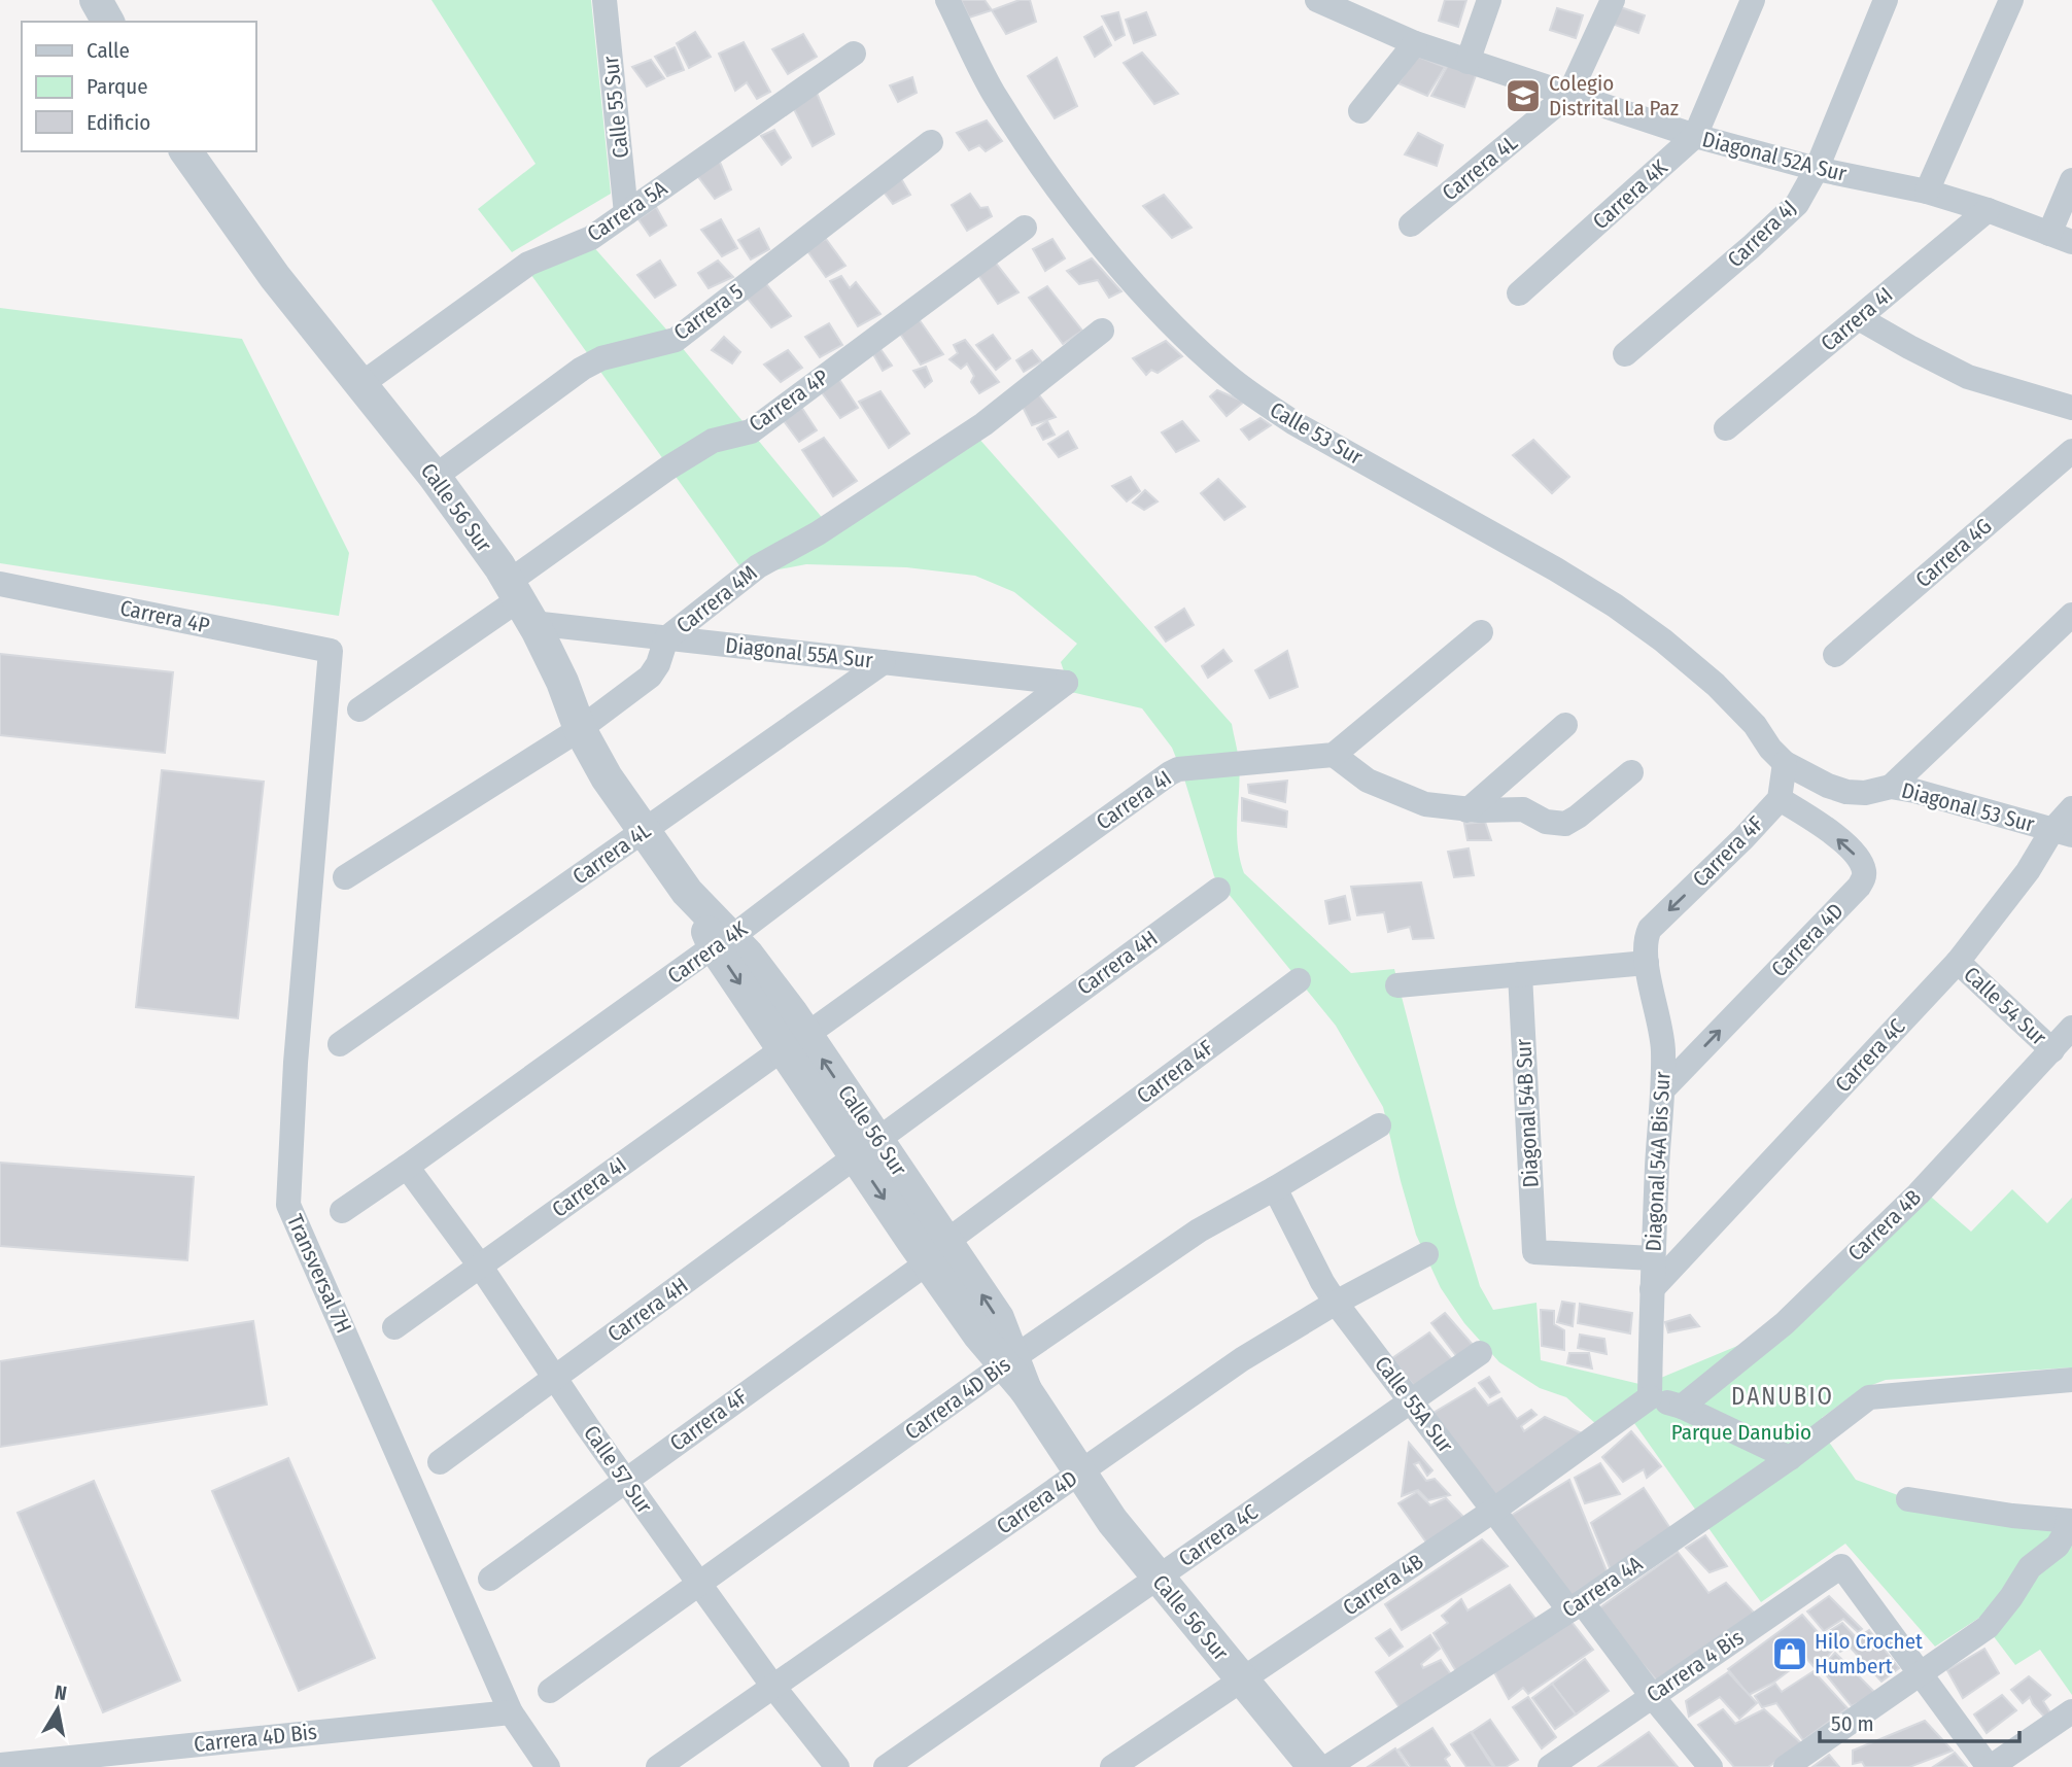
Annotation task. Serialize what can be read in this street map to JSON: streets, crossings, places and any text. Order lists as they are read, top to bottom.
{
  "streets": {
    "street": [
      "Calle 55 Sur",
      "Diagonal 52A Sur",
      "Carrera 4L",
      "Carrera 4K",
      "Carrera 5A",
      "Carrera 4J",
      "Carrera 5",
      "Carrera 4I",
      "Carrera 4P",
      "Calle 53 Sur",
      "Calle 56 Sur",
      "Carrera 4G",
      "Carrera 4M",
      "Diagonal 55A Sur",
      "Diagonal 53 Sur",
      "Carrera 4F",
      "Carrera 4D",
      "Carrera 4H",
      "Calle 54 Sur",
      "Carrera 4C",
      "Diagonal 54B Sur",
      "Diagonal 54A Bis Sur",
      "Carrera 4B",
      "Transversal 7H",
      "Carrera 4D Bis",
      "Calle 55A Sur",
      "Calle 57 Sur",
      "Carrera 4A",
      "Carrera 4 Bis"
    ]
  },
  "crossings": [
    ["Calle 55 Sur", "Carrera 5A"],
    ["Diagonal 52A Sur", "Carrera 4L"],
    ["Diagonal 52A Sur", "Carrera 4K"],
    ["Diagonal 52A Sur", "Carrera 4J"],
    ["Diagonal 52A Sur", "Carrera 4I"],
    ["Carrera 4L", "Calle 56 Sur"],
    ["Carrera 4L", "Diagonal 55A Sur"],
    ["Carrera 4K", "Calle 56 Sur"],
    ["Carrera 4K", "Diagonal 55A Sur"],
    ["Carrera 4K", "Calle 57 Sur"],
    ["Carrera 5A", "Calle 56 Sur"],
    ["Carrera 5", "Calle 56 Sur"],
    ["Carrera 4I", "Calle 56 Sur"],
    ["Carrera 4I", "Calle 57 Sur"],
    ["Carrera 4P", "Calle 56 Sur"],
    ["Carrera 4P", "Diagonal 55A Sur"],
    ["Carrera 4P", "Transversal 7H"],
    ["Calle 53 Sur", "Diagonal 53 Sur"],
    ["Calle 53 Sur", "Carrera 4F"],
    ["Calle 56 Sur", "Carrera 4M"],
    ["Calle 56 Sur", "Diagonal 55A Sur"],
    ["Calle 56 Sur", "Carrera 4F"],
    ["Calle 56 Sur", "Carrera 4D"],
    ["Calle 56 Sur", "Carrera 4H"],
    ["Calle 56 Sur", "Carrera 4C"],
    ["Calle 56 Sur", "Carrera 4B"],
    ["Calle 56 Sur", "Carrera 4D Bis"],
    ["Carrera 4M", "Diagonal 55A Sur"],
    ["Diagonal 53 Sur", "Carrera 4F"],
    ["Diagonal 53 Sur", "Carrera 4C"],
    ["Carrera 4F", "Carrera 4D"],
    ["Carrera 4F", "Diagonal 54A Bis Sur"],
    ["Carrera 4F", "Calle 57 Sur"],
    ["Carrera 4D", "Diagonal 54A Bis Sur"],
    ["Carrera 4D", "Calle 55A Sur"],
    ["Carrera 4D", "Calle 57 Sur"],
    ["Carrera 4H", "Calle 57 Sur"],
    ["Calle 54 Sur", "Carrera 4C"],
    ["Calle 54 Sur", "Carrera 4B"],
    ["Carrera 4C", "Diagonal 54A Bis Sur"],
    ["Carrera 4C", "Calle 55A Sur"],
    ["Diagonal 54B Sur", "Diagonal 54A Bis Sur"],
    ["Diagonal 54A Bis Sur", "Carrera 4B"],
    ["Carrera 4B", "Calle 55A Sur"],
    ["Transversal 7H", "Carrera 4D Bis"],
    ["Carrera 4D Bis", "Calle 55A Sur"],
    ["Carrera 4D Bis", "Calle 57 Sur"],
    ["Calle 55A Sur", "Carrera 4A"],
    ["Calle 55A Sur", "Carrera 4 Bis"]
  ],
  "districts": ["DANUBIO"],
  "parks": ["Parque Danubio"],
  "places": {
    "school or university": ["Colegio Distrital La Paz"],
    "shop": ["Hilo Crochet Humbert"]
  },
  "legend": ["Calle", "Parque", "Edificio"],
  "scale_bar": "50 m",
  "north": "top"
}
